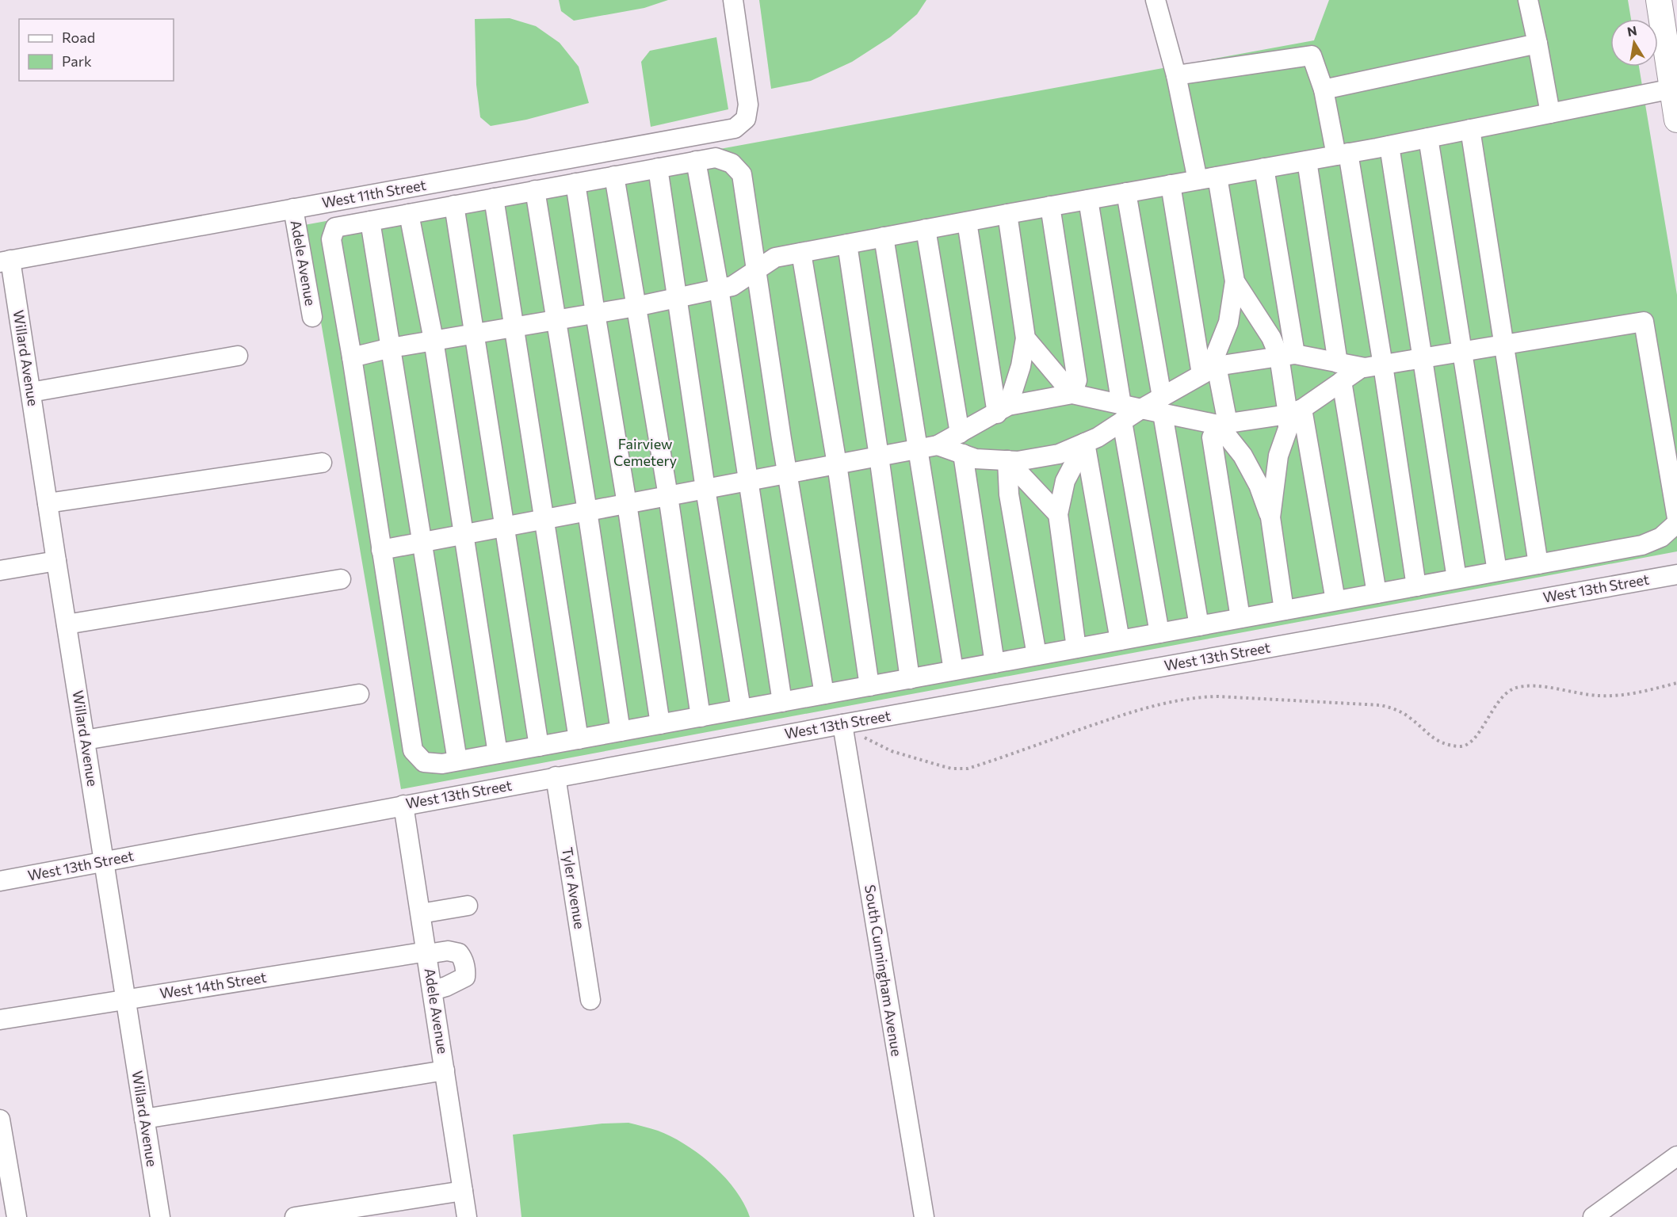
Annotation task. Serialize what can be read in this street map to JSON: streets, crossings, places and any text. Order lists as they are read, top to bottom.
{
  "streets": {
    "street": [
      "West 11th Street",
      "Adele Avenue",
      "Willard Avenue",
      "West 13th Street",
      "Tyler Avenue",
      "South Cunningham Avenue",
      "West 14th Street"
    ]
  },
  "crossings": [
    ["West 11th Street", "Adele Avenue"],
    ["West 11th Street", "Willard Avenue"],
    ["Adele Avenue", "West 13th Street"],
    ["Adele Avenue", "West 14th Street"],
    ["Willard Avenue", "West 13th Street"],
    ["Willard Avenue", "West 14th Street"],
    ["West 13th Street", "Tyler Avenue"],
    ["West 13th Street", "South Cunningham Avenue"]
  ],
  "parks": ["Fairview Cemetery"],
  "legend": ["Road", "Park"],
  "north": "top"
}
